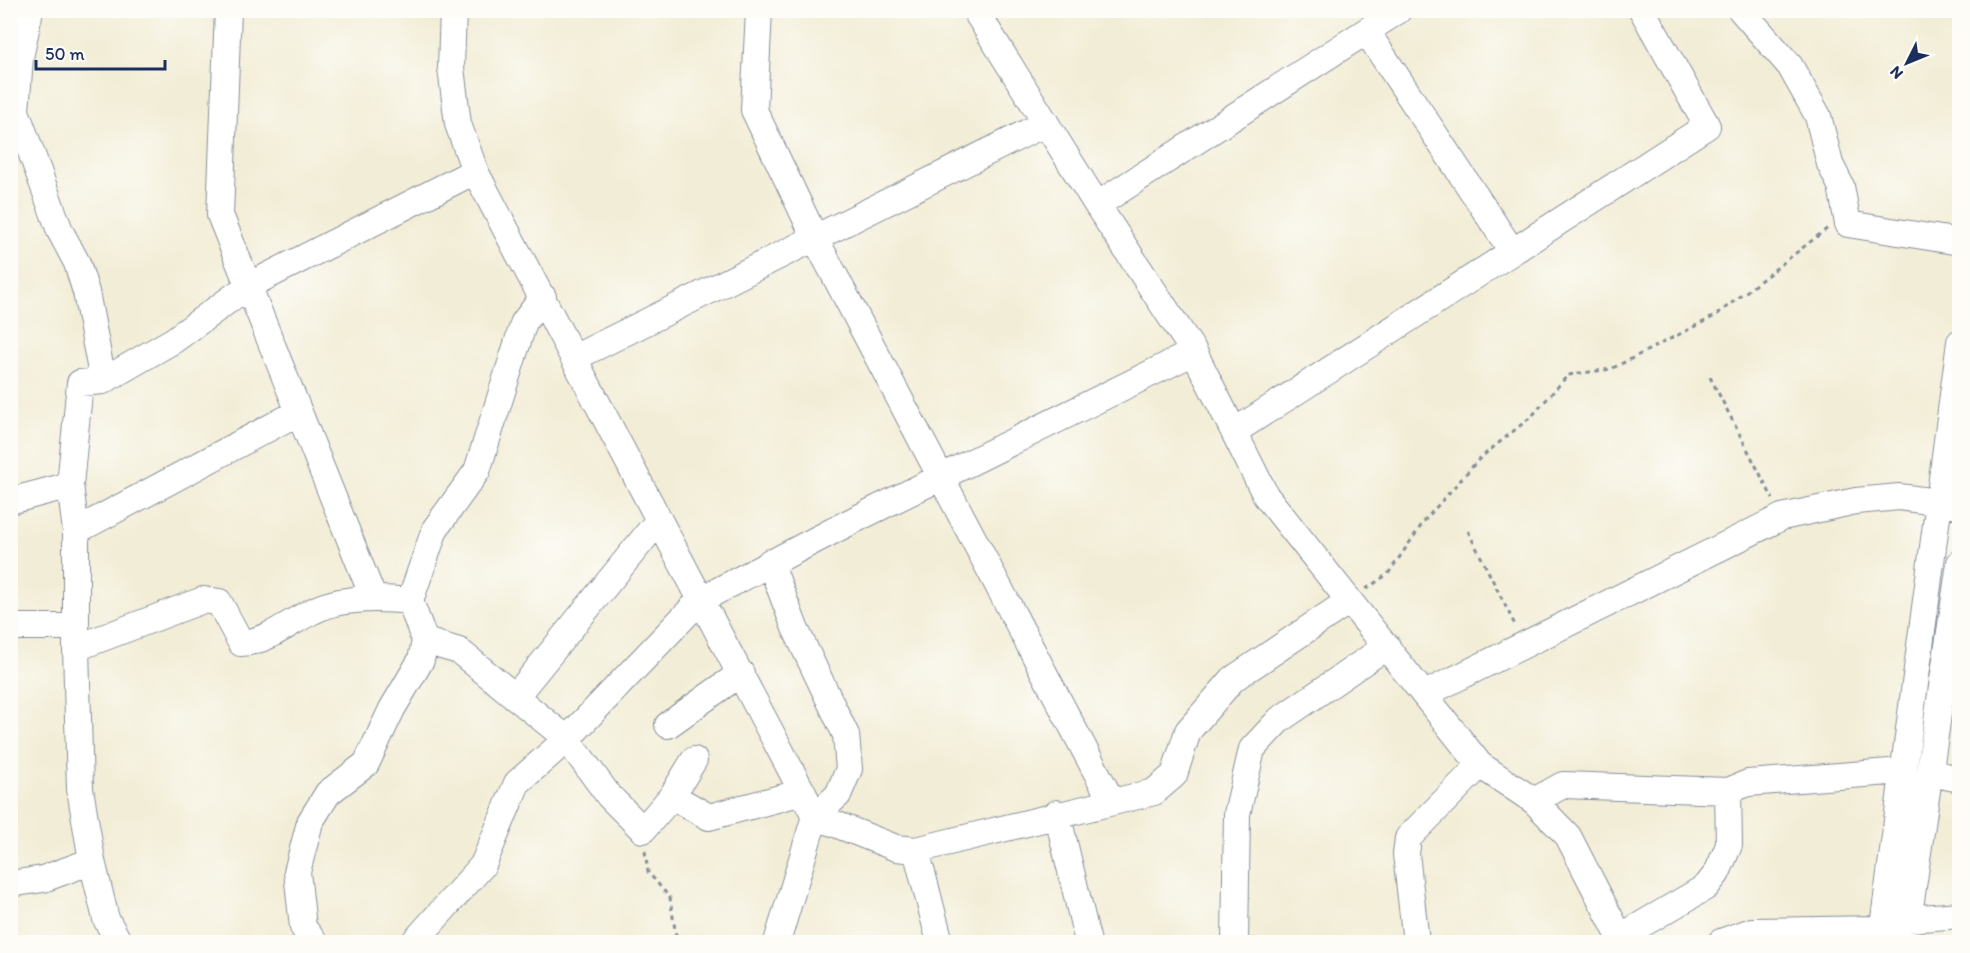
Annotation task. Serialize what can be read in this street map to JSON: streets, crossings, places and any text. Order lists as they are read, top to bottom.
{
  "scale_bar": "50 m",
  "north": "bottom left"
}
